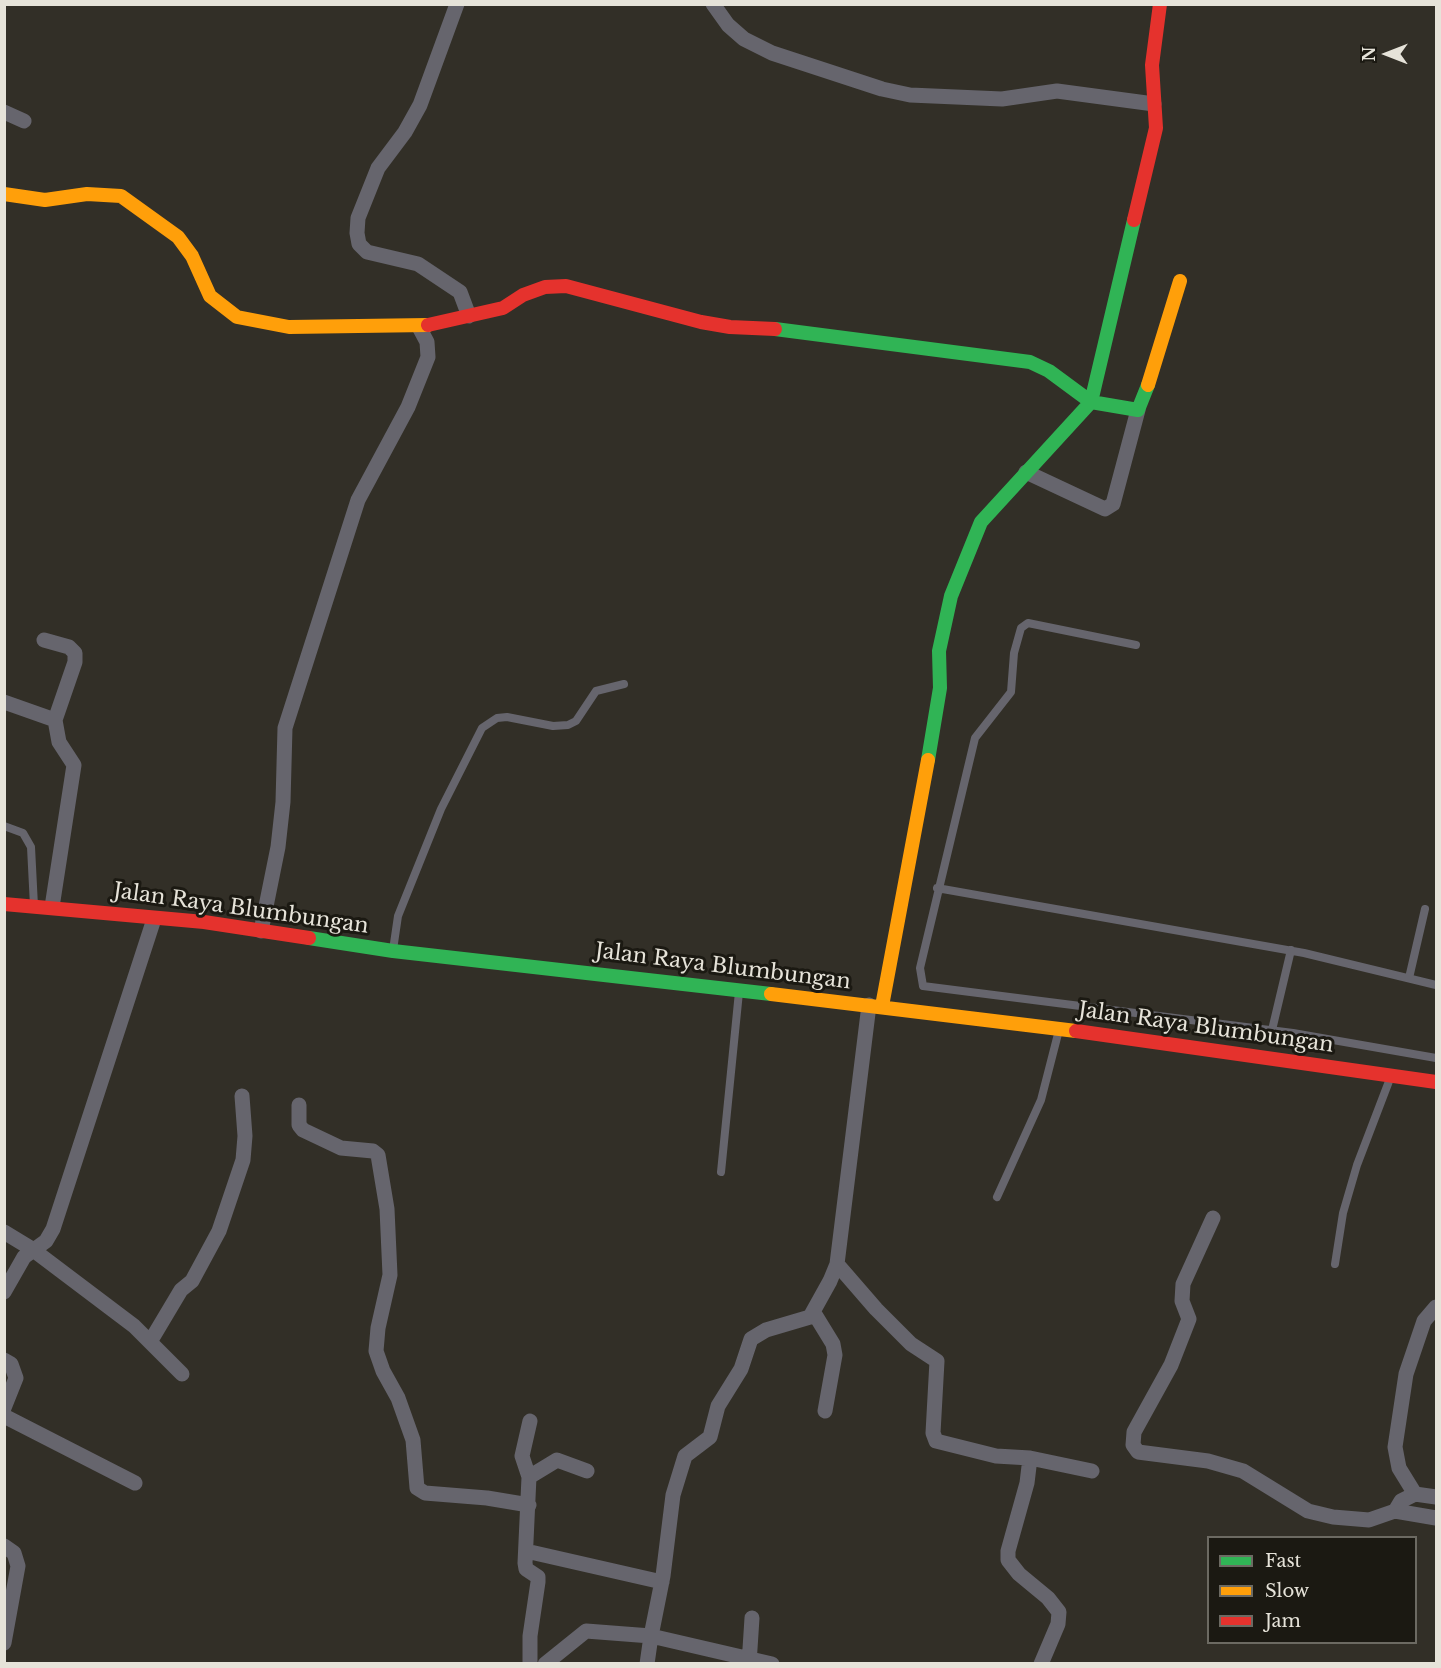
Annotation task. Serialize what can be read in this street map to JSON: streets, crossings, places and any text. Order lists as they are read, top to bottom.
{
  "streets": {
    "street": ["Jalan Raya Blumbungan"]
  },
  "legend": ["Fast", "Slow", "Jam"],
  "north": "left"
}
